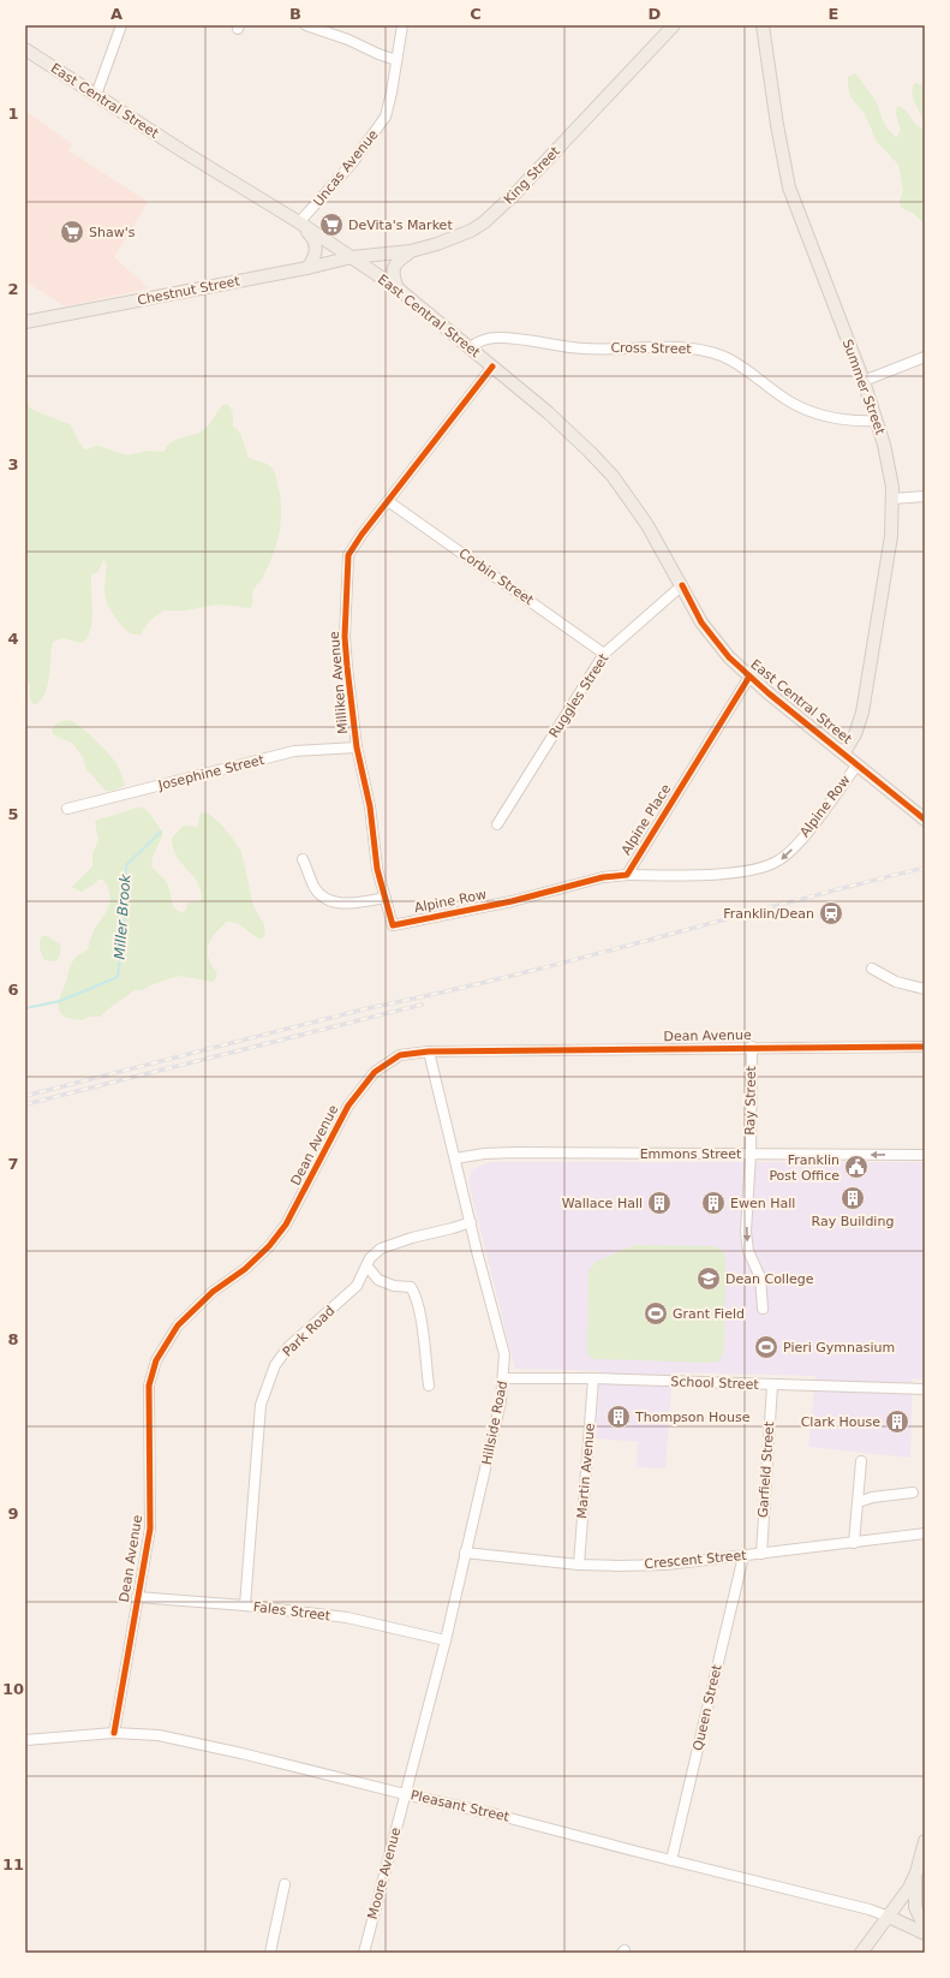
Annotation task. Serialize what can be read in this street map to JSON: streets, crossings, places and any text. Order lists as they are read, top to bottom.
{
  "streets": {
    "main road": [
      "East Central Street",
      "King Street",
      "Chestnut Street",
      "Summer Street"
    ],
    "street": [
      "Uncas Avenue",
      "Cross Street",
      "Corbin Street",
      "Milliken Avenue",
      "Ruggles Street",
      "Josephine Street",
      "Alpine Row",
      "Alpine Place",
      "Dean Avenue",
      "Ray Street",
      "Emmons Street",
      "Park Road",
      "School Street",
      "Hillside Road",
      "Garfield Street",
      "Martin Avenue",
      "Crescent Street",
      "Fales Street",
      "Queen Street",
      "Pleasant Street",
      "Moore Avenue"
    ]
  },
  "crossings": [
    ["East Central Street", "Uncas Avenue"],
    ["East Central Street", "King Street"],
    ["East Central Street", "Chestnut Street"],
    ["East Central Street", "Cross Street"],
    ["East Central Street", "Summer Street"],
    ["East Central Street", "Milliken Avenue"],
    ["East Central Street", "Ruggles Street"],
    ["East Central Street", "Alpine Row"],
    ["East Central Street", "Alpine Place"],
    ["King Street", "Chestnut Street"],
    ["Cross Street", "Summer Street"],
    ["Corbin Street", "Milliken Avenue"],
    ["Corbin Street", "Ruggles Street"],
    ["Milliken Avenue", "Josephine Street"],
    ["Milliken Avenue", "Alpine Row"],
    ["Alpine Row", "Alpine Place"],
    ["Dean Avenue", "Ray Street"],
    ["Dean Avenue", "Hillside Road"],
    ["Dean Avenue", "Fales Street"],
    ["Dean Avenue", "Pleasant Street"],
    ["Ray Street", "Emmons Street"],
    ["Emmons Street", "Hillside Road"],
    ["Park Road", "Hillside Road"],
    ["Park Road", "Fales Street"],
    ["School Street", "Hillside Road"],
    ["School Street", "Garfield Street"],
    ["School Street", "Martin Avenue"],
    ["Hillside Road", "Crescent Street"],
    ["Hillside Road", "Fales Street"],
    ["Hillside Road", "Pleasant Street"],
    ["Hillside Road", "Moore Avenue"],
    ["Garfield Street", "Crescent Street"],
    ["Martin Avenue", "Crescent Street"],
    ["Crescent Street", "Queen Street"],
    ["Queen Street", "Pleasant Street"],
    ["Pleasant Street", "Moore Avenue"]
  ],
  "one_way": ["Alpine Row", "Ray Street", "Emmons Street"],
  "water": ["Miller Brook"],
  "places": {
    "supermarket": ["DeVita's Market", "Shaw's"],
    "station": ["Franklin/Dean"],
    "public building": ["Franklin Post Office"],
    "building": [
      "Ray Building",
      "Wallace Hall",
      "Ewen Hall",
      "Thompson House",
      "Clark House"
    ],
    "school or university": ["Dean College"],
    "sports": ["Grant Field", "Pieri Gymnasium"]
  },
  "grid": {
    "columns": [
      "A",
      "B",
      "C",
      "D",
      "E"
    ],
    "rows": [
      "1",
      "2",
      "3",
      "4",
      "5",
      "6",
      "7",
      "8",
      "9",
      "10",
      "11"
    ]
  }
}
